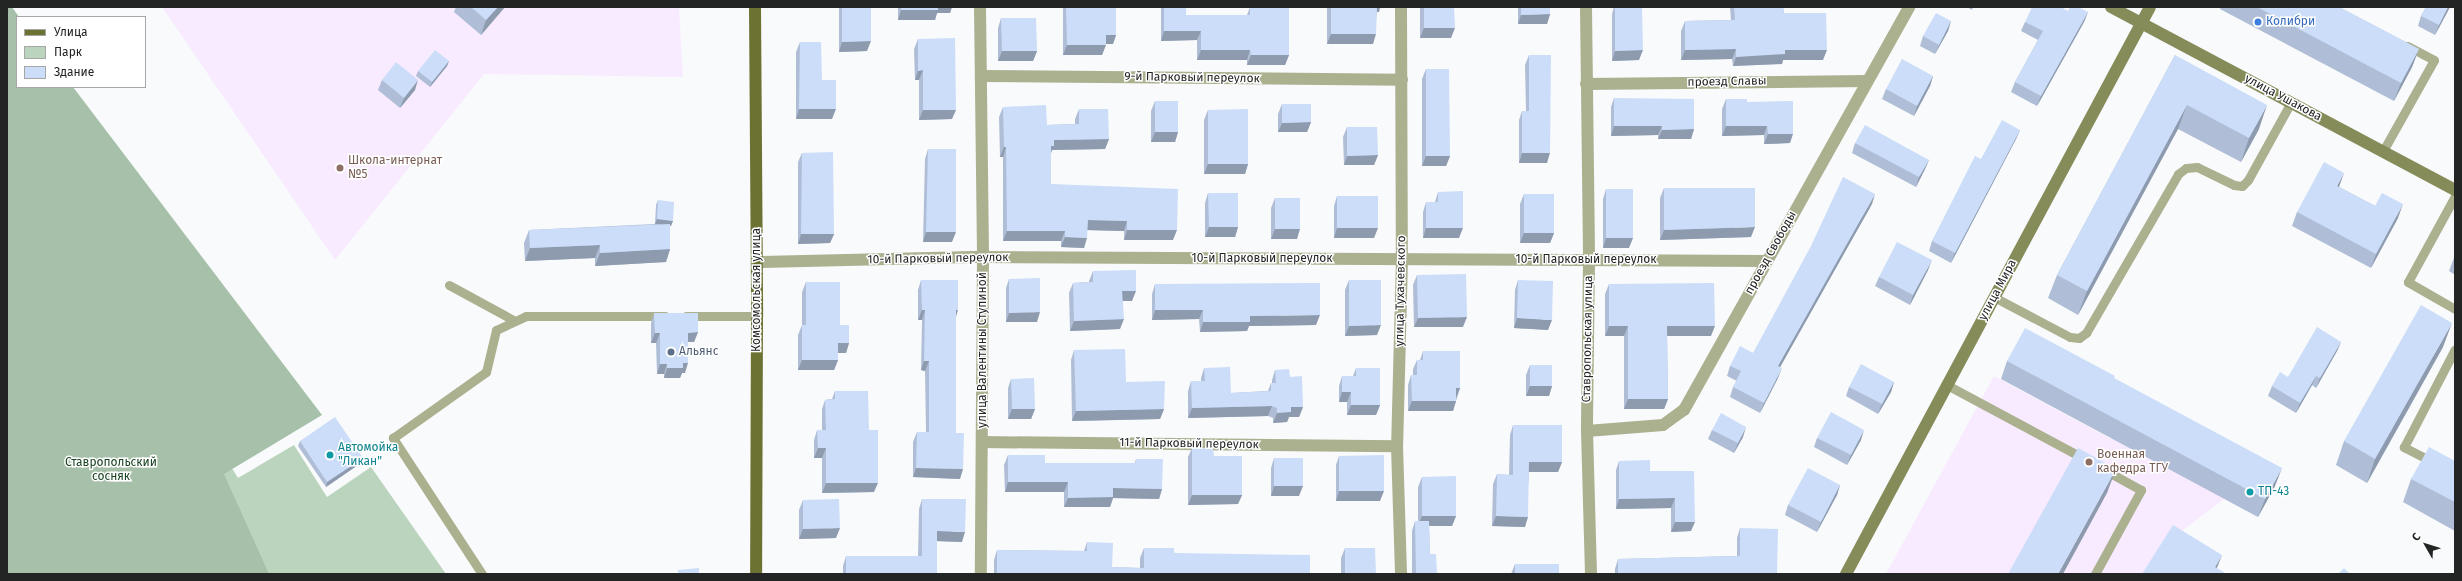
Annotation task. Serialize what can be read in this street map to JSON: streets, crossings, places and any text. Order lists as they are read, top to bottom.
{
  "streets": {
    "main road": ["улица Ушакова", "Комсомольская улица", "улица Мира"],
    "street": [
      "9-й Парковый переулок",
      "проезд Славы",
      "проезд Свободы",
      "10-й Парковый переулок",
      "улица Тухачевского",
      "Ставропольская улица",
      "улица Валентины Ступиной",
      "11-й Парковый переулок"
    ]
  },
  "crossings": [
    ["9-й Парковый переулок", "улица Тухачевского"],
    ["9-й Парковый переулок", "улица Валентины Ступиной"],
    ["проезд Славы", "проезд Свободы"],
    ["проезд Славы", "Ставропольская улица"],
    ["улица Ушакова", "улица Мира"],
    ["проезд Свободы", "10-й Парковый переулок"],
    ["проезд Свободы", "Ставропольская улица"],
    ["10-й Парковый переулок", "Комсомольская улица"],
    ["10-й Парковый переулок", "улица Тухачевского"],
    ["10-й Парковый переулок", "Ставропольская улица"],
    ["10-й Парковый переулок", "улица Валентины Ступиной"],
    ["улица Тухачевского", "11-й Парковый переулок"],
    ["улица Валентины Ступиной", "11-й Парковый переулок"]
  ],
  "parks": ["Ставропольский сосняк"],
  "places": [
    "Колибри",
    "Школа-интернат №5",
    "Альянс",
    "Автомойка \"Ликан\"",
    "Военная кафедра ТГУ",
    "ТП-43"
  ],
  "legend": ["Улица", "Парк", "Здание"],
  "north": "top left"
}
